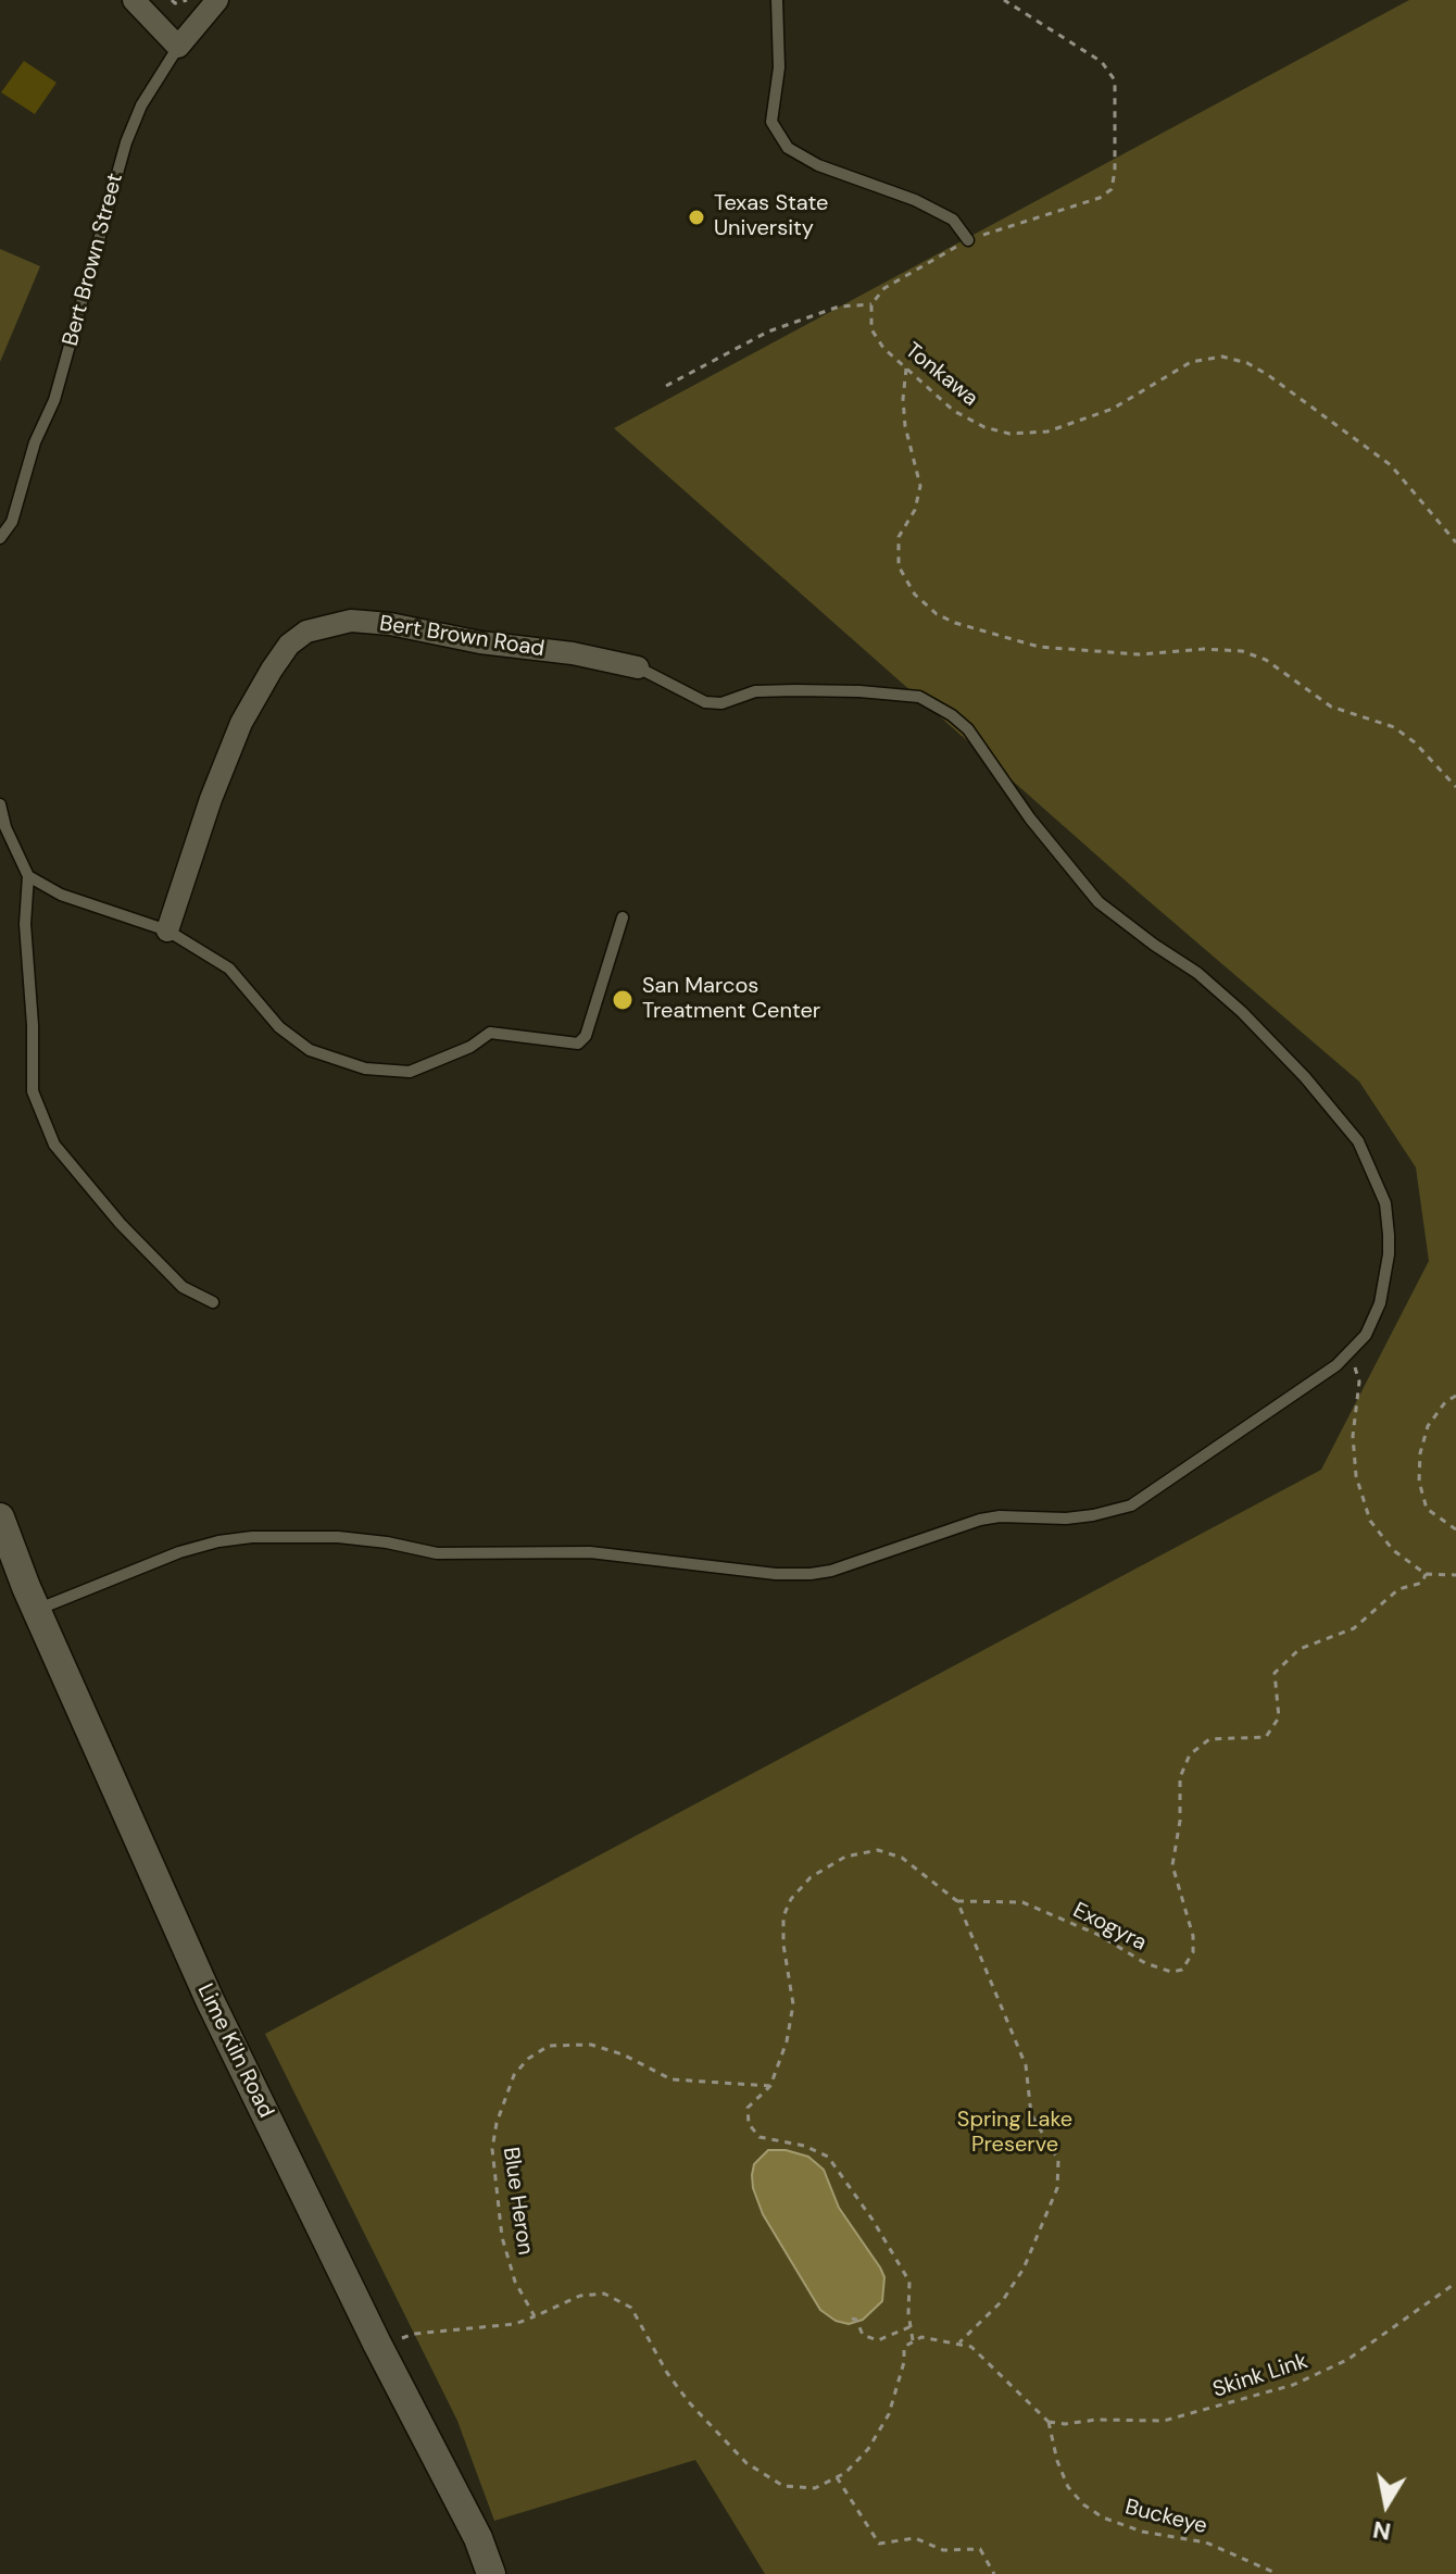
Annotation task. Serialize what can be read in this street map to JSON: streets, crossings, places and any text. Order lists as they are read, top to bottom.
{
  "streets": {
    "street": ["Bert Brown Road", "Lime Kiln Road"],
    "lane": ["Bert Brown Street"],
    "path": [
      "Tonkawa",
      "Exogyra",
      "Blue Heron",
      "Skink Link",
      "Buckeye"
    ]
  },
  "crossings": [
    ["Skink Link", "Buckeye"]
  ],
  "parks": ["Spring Lake Preserve"],
  "places": ["Texas State University", "San Marcos Treatment Center"],
  "north": "bottom"
}
